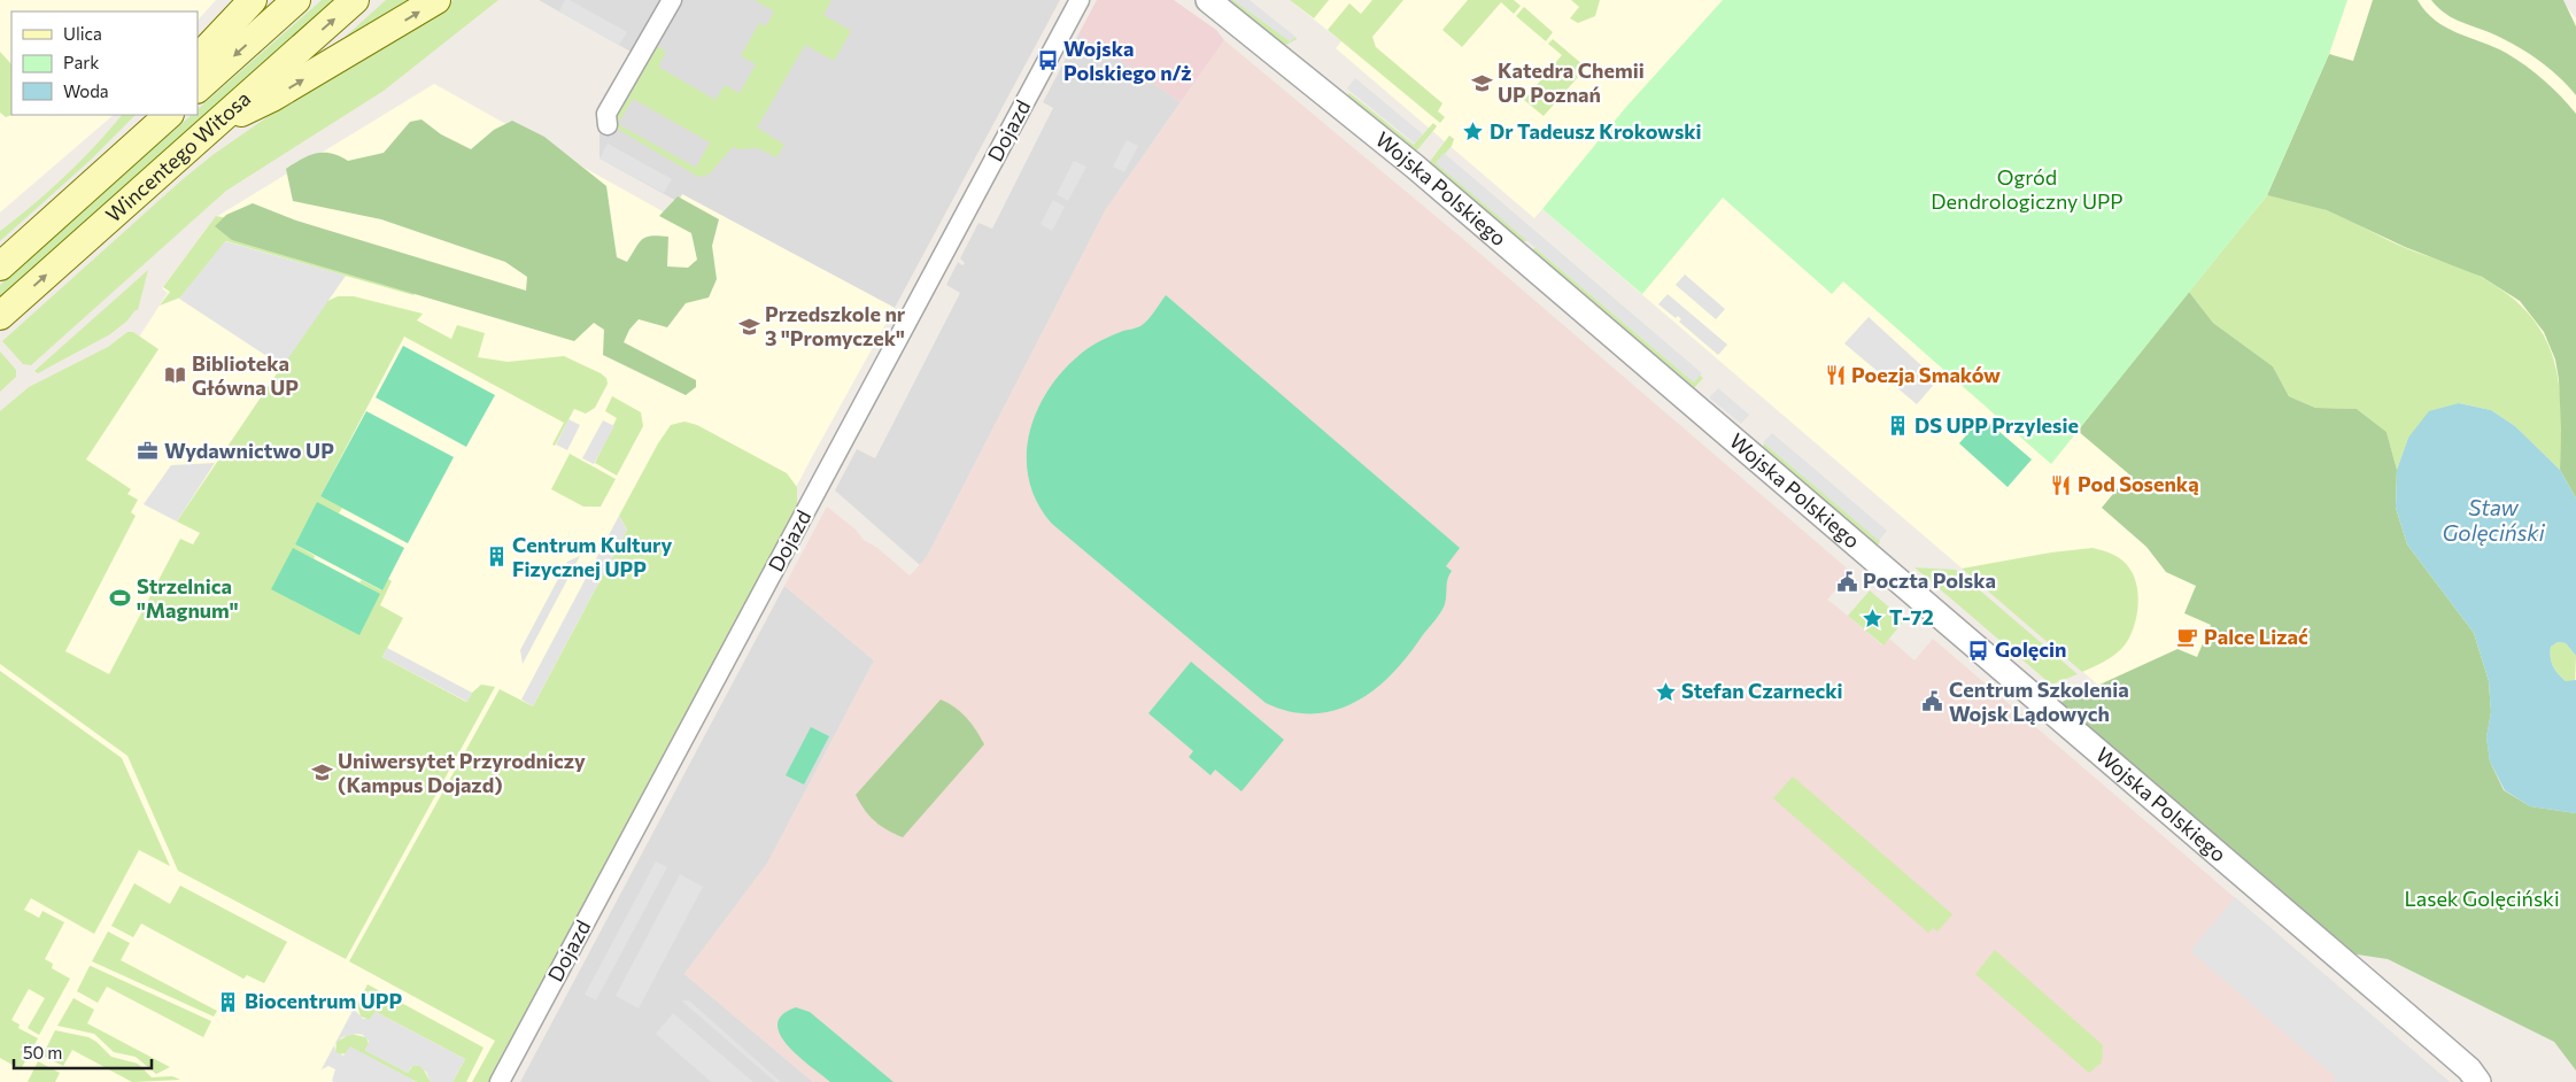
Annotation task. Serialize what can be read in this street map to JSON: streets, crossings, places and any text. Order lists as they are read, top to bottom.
{
  "streets": {
    "main road": ["Wincentego Witosa"],
    "street": ["Dojazd", "Wojska Polskiego"]
  },
  "water": ["Staw Golęciński"],
  "parks": ["Ogród Dendrologiczny UPP", "Lasek Golęciński"],
  "places": {
    "bus stop": ["Wojska Polskiego n/ż", "Golęcin"],
    "school or university": ["Katedra Chemii UP Poznań", "Przedszkole nr 3 \"Promyczek\"", "Uniwersytet Przyrodniczy (Kampus Dojazd)"],
    "place": ["Dr Tadeusz Krokowski", "T-72", "Stefan Czarnecki"],
    "library": ["Biblioteka Główna UP"],
    "restaurant": ["Poezja Smaków", "Pod Sosenką"],
    "building": ["DS UPP Przylesie", "Centrum Kultury Fizycznej UPP", "Biocentrum UPP"],
    "office": ["Wydawnictwo UP"],
    "public building": ["Poczta Polska", "Centrum Szkolenia Wojsk Lądowych"],
    "sports": ["Strzelnica \"Magnum\""],
    "cafe": ["Palce Lizać"]
  },
  "legend": ["Ulica", "Park", "Woda"],
  "scale_bar": "50 m"
}
